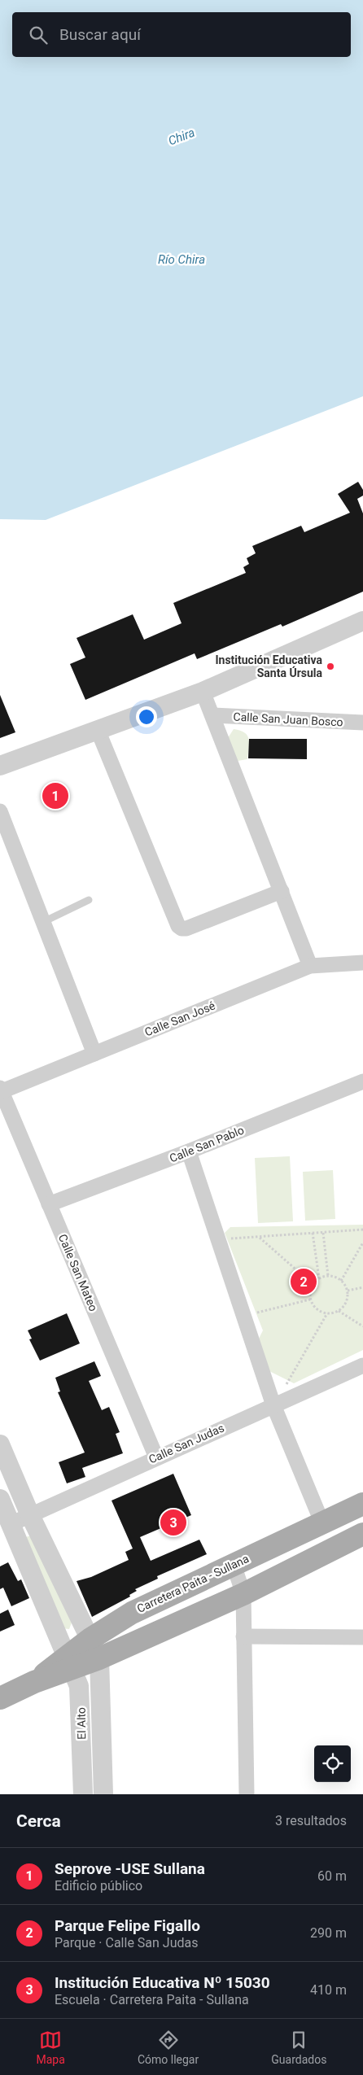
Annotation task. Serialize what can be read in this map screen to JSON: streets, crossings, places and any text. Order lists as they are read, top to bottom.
{
  "streets": {
    "main road": ["Carretera Paita - Sullana"],
    "street": [
      "Calle San Juan Bosco",
      "Calle San José",
      "Calle San Pablo",
      "Calle San Mateo",
      "Calle San Judas",
      "El Alto"
    ]
  },
  "crossings": [
    ["Calle San José", "Calle San Mateo"],
    ["Calle San Pablo", "Calle San Mateo"],
    ["Calle San Mateo", "Calle San Judas"],
    ["Calle San Judas", "El Alto"],
    ["Carretera Paita - Sullana", "El Alto"]
  ],
  "water": ["Chira", "Río Chira"],
  "places": ["Institución Educativa Santa Úrsula"],
  "page": {
    "search": "Buscar aquí",
    "pins": ["1", "2", "3"],
    "heading": ["Cerca", "3 resultados"],
    "list": [
      {
        "mark": "1",
        "name": "Seprove -USE Sullana",
        "note": "Edificio público",
        "value": "60 m"
      },
      {
        "mark": "2",
        "name": "Parque Felipe Figallo",
        "note": "Parque · Calle San Judas",
        "value": "290 m"
      },
      {
        "mark": "3",
        "name": "Institución Educativa Nº 15030",
        "note": "Escuela · Carretera Paita - Sullana",
        "value": "410 m"
      }
    ],
    "nav": ["Mapa", "Cómo llegar", "Guardados"]
  }
}
